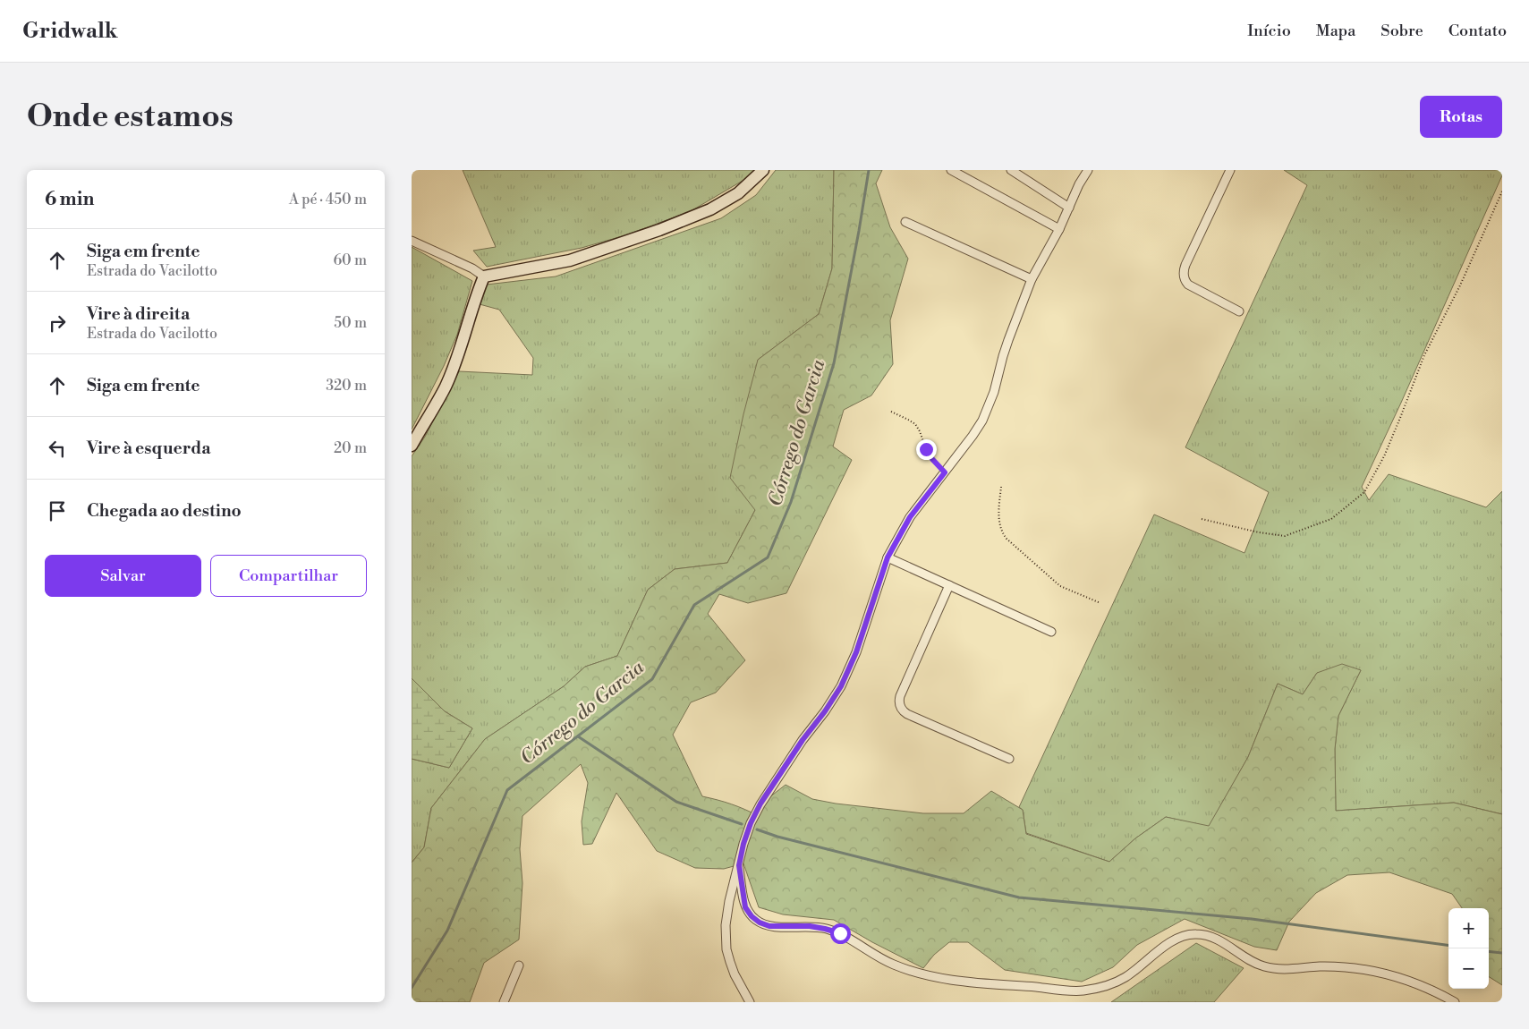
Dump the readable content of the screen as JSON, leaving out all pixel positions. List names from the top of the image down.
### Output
{
  "water": ["Córrego do Garcia"],
  "page": {
    "header": "Gridwalk",
    "nav": [
      "Início",
      "Mapa",
      "Sobre",
      "Contato"
    ],
    "buttons": [
      "Rotas",
      ["Salvar", "Compartilhar"]
    ],
    "title": "Onde estamos",
    "heading": ["6 min", "A pé · 450 m"],
    "list": [
      ["Siga em frente", "Estrada do Vacilotto", "60 m"],
      ["Vire à direita", "Estrada do Vacilotto", "50 m"],
      ["Siga em frente", "320 m"],
      ["Vire à esquerda", "20 m"],
      "Chegada ao destino"
    ],
    "map_buttons": ["+", "−"]
  }
}
